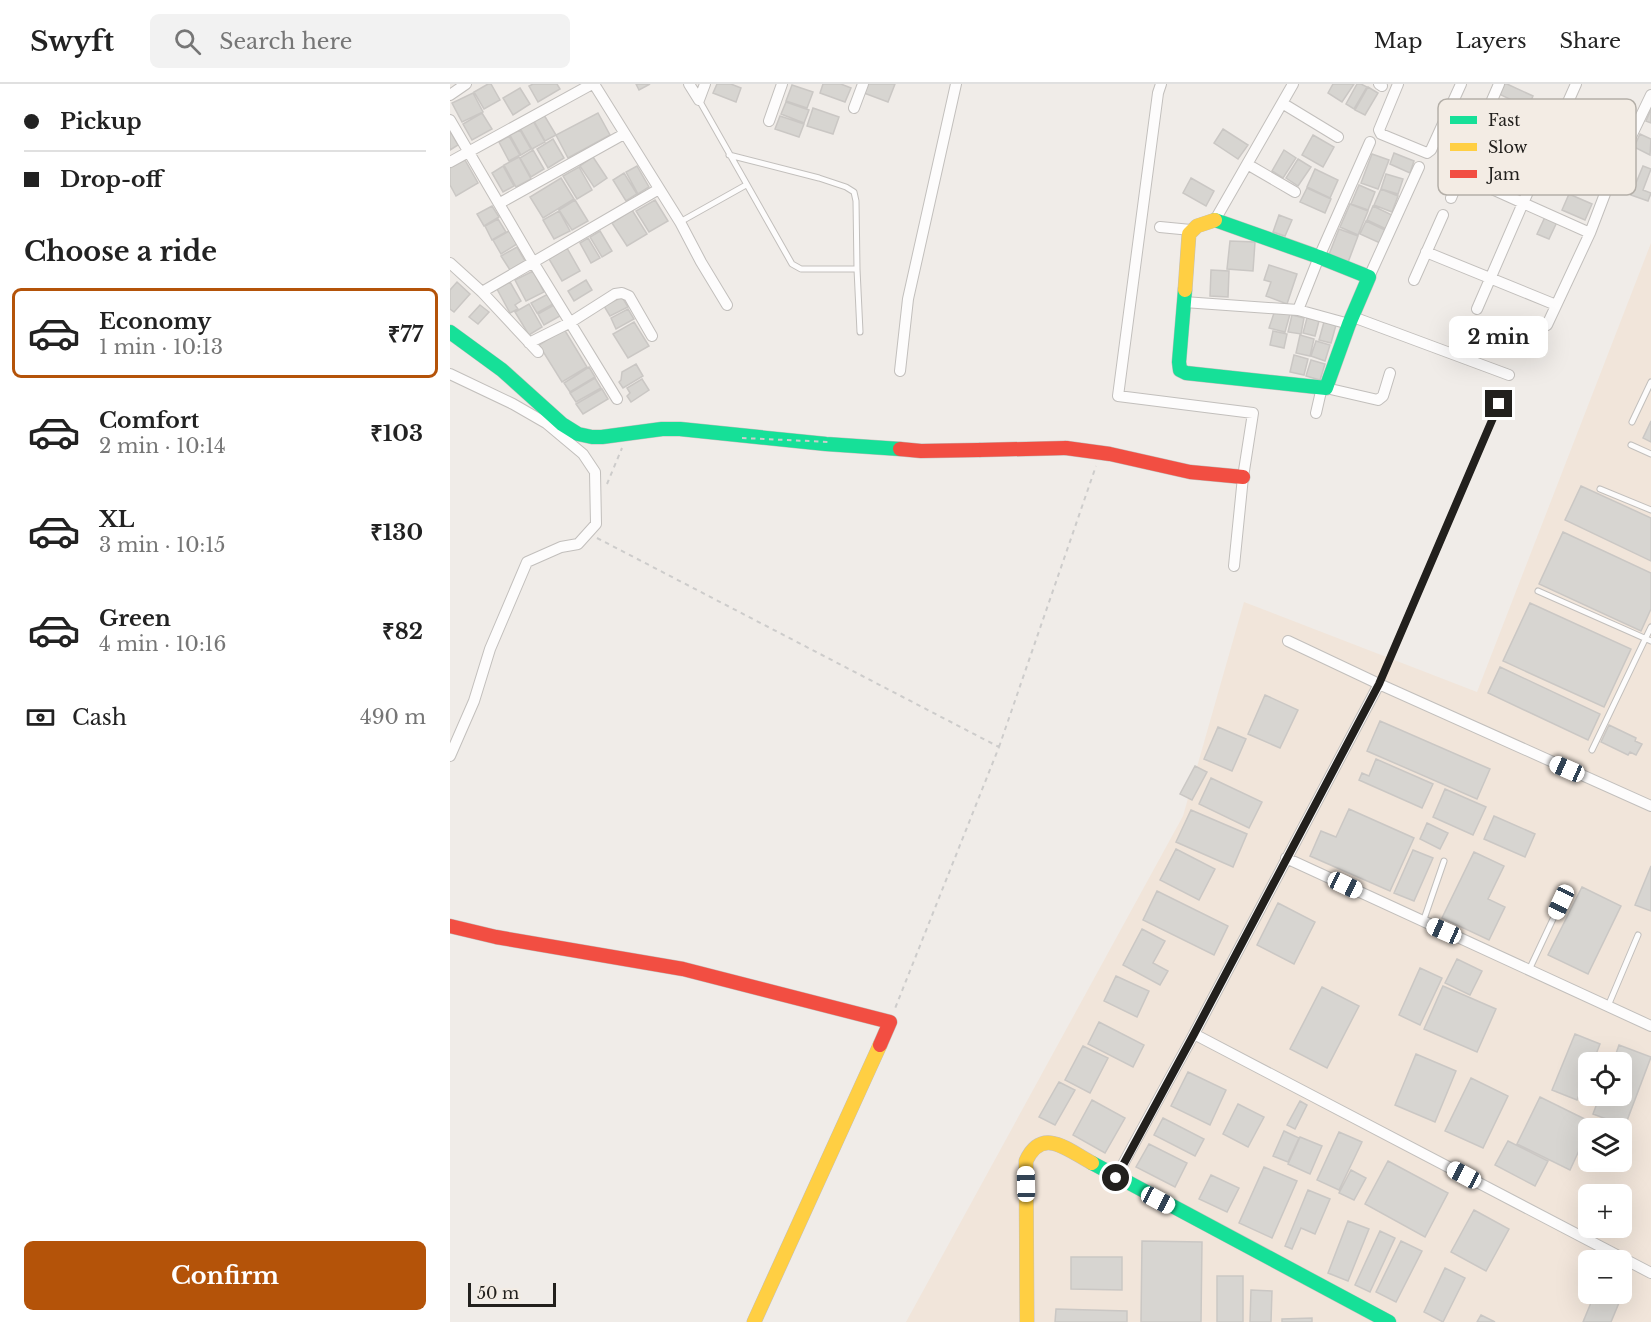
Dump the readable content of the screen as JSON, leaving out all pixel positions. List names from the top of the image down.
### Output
{
  "legend": ["Fast", "Slow", "Jam"],
  "scale_bar": "50 m",
  "page": {
    "header": "Swyft",
    "search": "Search here",
    "nav": ["Map", "Layers", "Share"],
    "banner": ["Pickup", "Drop-off"],
    "heading": "Choose a ride",
    "list": [
      {
        "name": "Economy",
        "note": "1 min · 10:13",
        "value": "₹77"
      },
      {
        "name": "Comfort",
        "note": "2 min · 10:14",
        "value": "₹103"
      },
      {
        "name": "XL",
        "note": "3 min · 10:15",
        "value": "₹130"
      },
      {
        "name": "Green",
        "note": "4 min · 10:16",
        "value": "₹82"
      }
    ],
    "bubble": "2 min",
    "pay": ["Cash", "490 m"],
    "map_buttons": ["+", "−"],
    "buttons": "Confirm",
    "scale": "50 m"
  }
}
